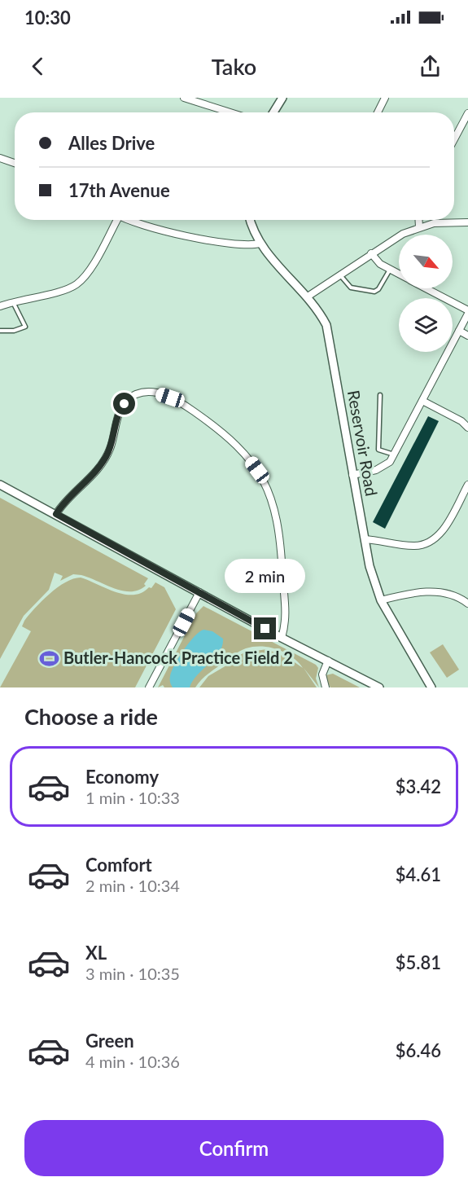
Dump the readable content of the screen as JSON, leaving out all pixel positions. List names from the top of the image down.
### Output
{
  "streets": {
    "street": ["Reservoir Road"]
  },
  "places": {
    "sports": ["Butler-Hancock Practice Field 2"]
  },
  "north": "bottom right",
  "page": {
    "status": "10:30",
    "header": "Tako",
    "banner": ["Alles Drive", "17th Avenue"],
    "bubble": "2 min",
    "heading": "Choose a ride",
    "list": [
      {
        "name": "Economy",
        "note": "1 min · 10:33",
        "value": "$3.42"
      },
      {
        "name": "Comfort",
        "note": "2 min · 10:34",
        "value": "$4.61"
      },
      {
        "name": "XL",
        "note": "3 min · 10:35",
        "value": "$5.81"
      },
      {
        "name": "Green",
        "note": "4 min · 10:36",
        "value": "$6.46"
      }
    ],
    "buttons": "Confirm"
  }
}
